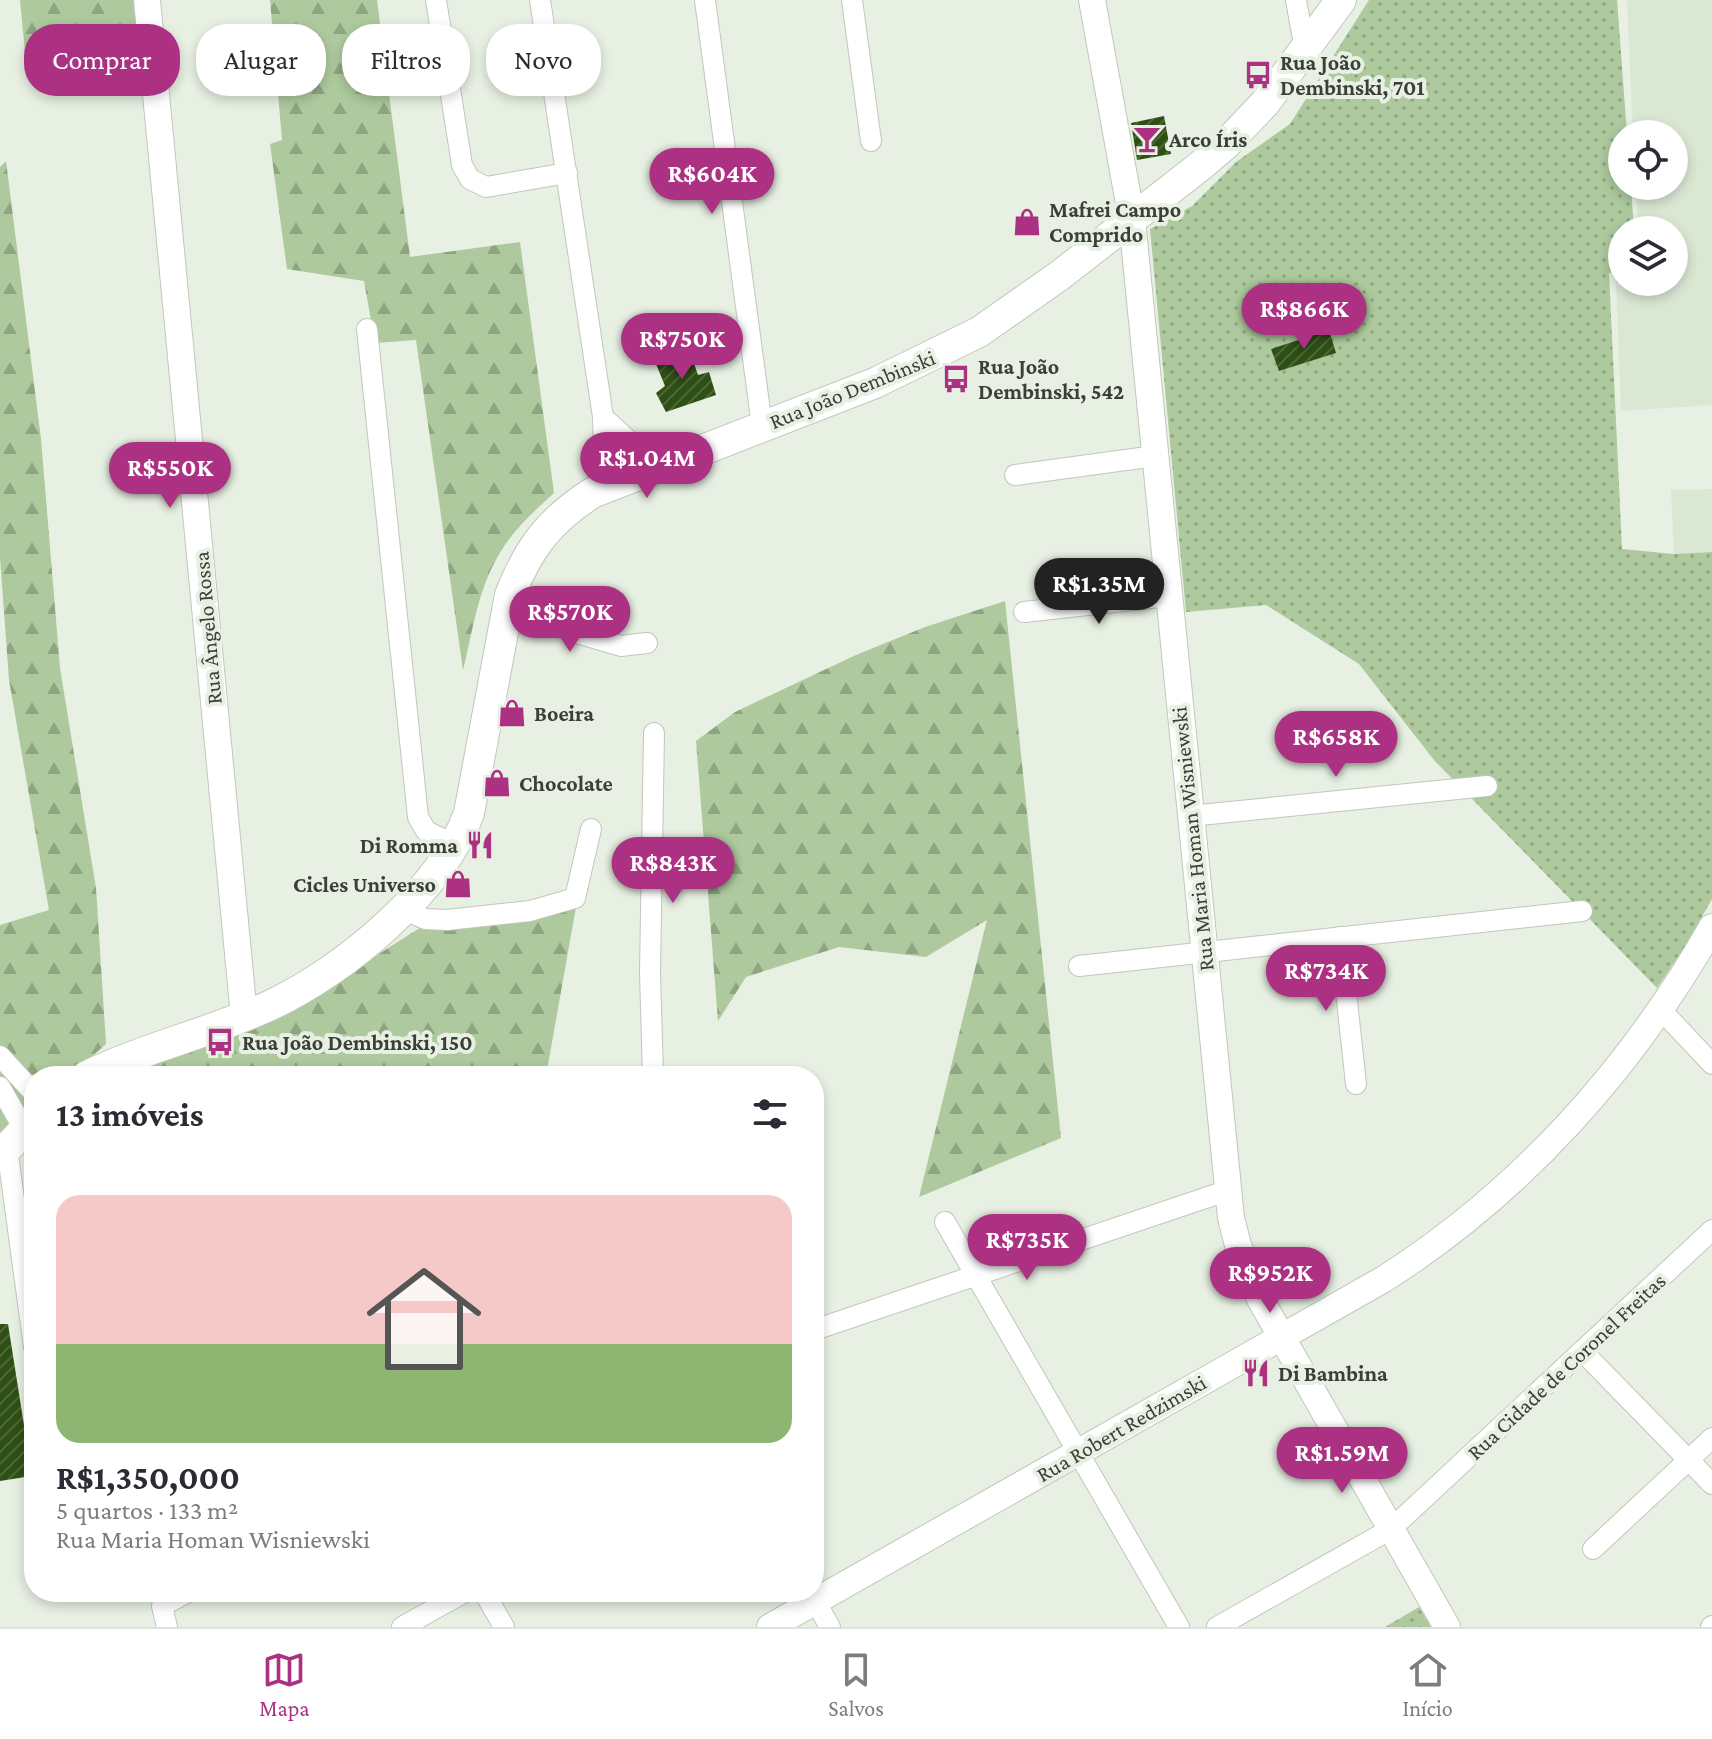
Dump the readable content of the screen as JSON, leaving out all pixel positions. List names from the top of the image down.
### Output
{
  "streets": {
    "main road": ["Rua João Dembinski"],
    "street": [
      "Rua Ângelo Rossa",
      "Rua Maria Homan Wisniewski",
      "Rua Cidade de Coronel Freitas",
      "Rua Robert Redzimski"
    ]
  },
  "crossings": [
    ["Rua João Dembinski", "Rua Ângelo Rossa"],
    ["Rua João Dembinski", "Rua Maria Homan Wisniewski"],
    ["Rua Maria Homan Wisniewski", "Rua Cidade de Coronel Freitas"],
    ["Rua Maria Homan Wisniewski", "Rua Robert Redzimski"]
  ],
  "places": {
    "bus stop": ["Rua João Dembinski, 701", "Rua João Dembinski, 542", "Rua João Dembinski, 150"],
    "bar": ["Arco Íris"],
    "shop": [
      "Mafrei Campo Comprido",
      "Boeira",
      "Chocolate",
      "Cicles Universo"
    ],
    "restaurant": ["Di Romma", "Di Bambina"]
  },
  "page": {
    "chip": [
      "Comprar",
      "Alugar",
      "Filtros",
      "Novo"
    ],
    "price": [
      "R$604K",
      "R$866K",
      "R$750K",
      "R$1.04M",
      "R$550K",
      "R$1.35M",
      "R$570K",
      "R$658K",
      "R$843K",
      "R$734K",
      "R$735K",
      "R$952K",
      "R$1.59M"
    ],
    "heading": "13 imóveis",
    "list": [
      {
        "name": "R$1,350,000",
        "note": "5 quartos · 133 m² · Rua Maria Homan Wisniewski"
      }
    ],
    "tabs": ["Mapa", "Salvos", "Início"]
  }
}
